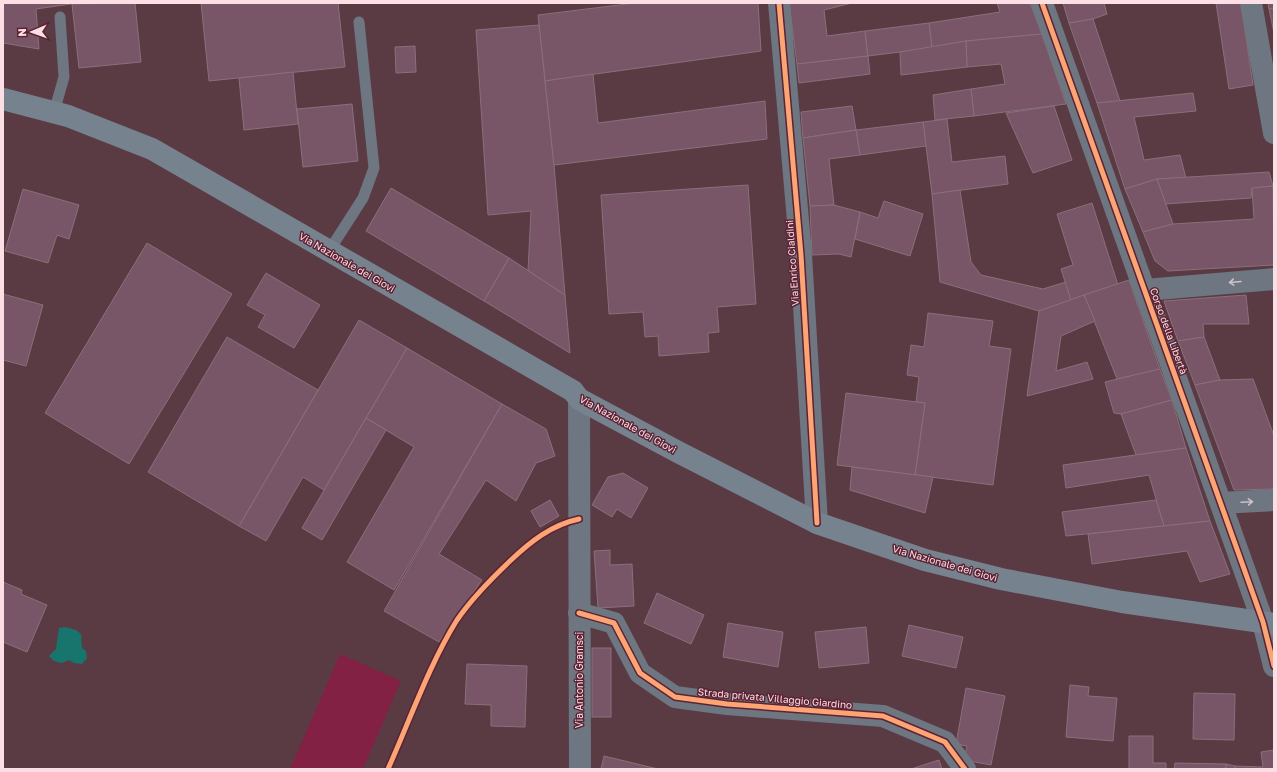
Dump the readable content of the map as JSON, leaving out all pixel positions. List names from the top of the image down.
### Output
{
  "streets": {
    "main road": ["Via Nazionale dei Giovi"],
    "street": [
      "Via Enrico Cialdini",
      "Corso della Libertà",
      "Via Antonio Gramsci",
      "Strada privata Villaggio Giardino"
    ]
  },
  "crossings": [
    ["Via Nazionale dei Giovi", "Via Enrico Cialdini"],
    ["Via Nazionale dei Giovi", "Corso della Libertà"],
    ["Via Nazionale dei Giovi", "Via Antonio Gramsci"],
    ["Via Antonio Gramsci", "Strada privata Villaggio Giardino"]
  ],
  "north": "left"
}
